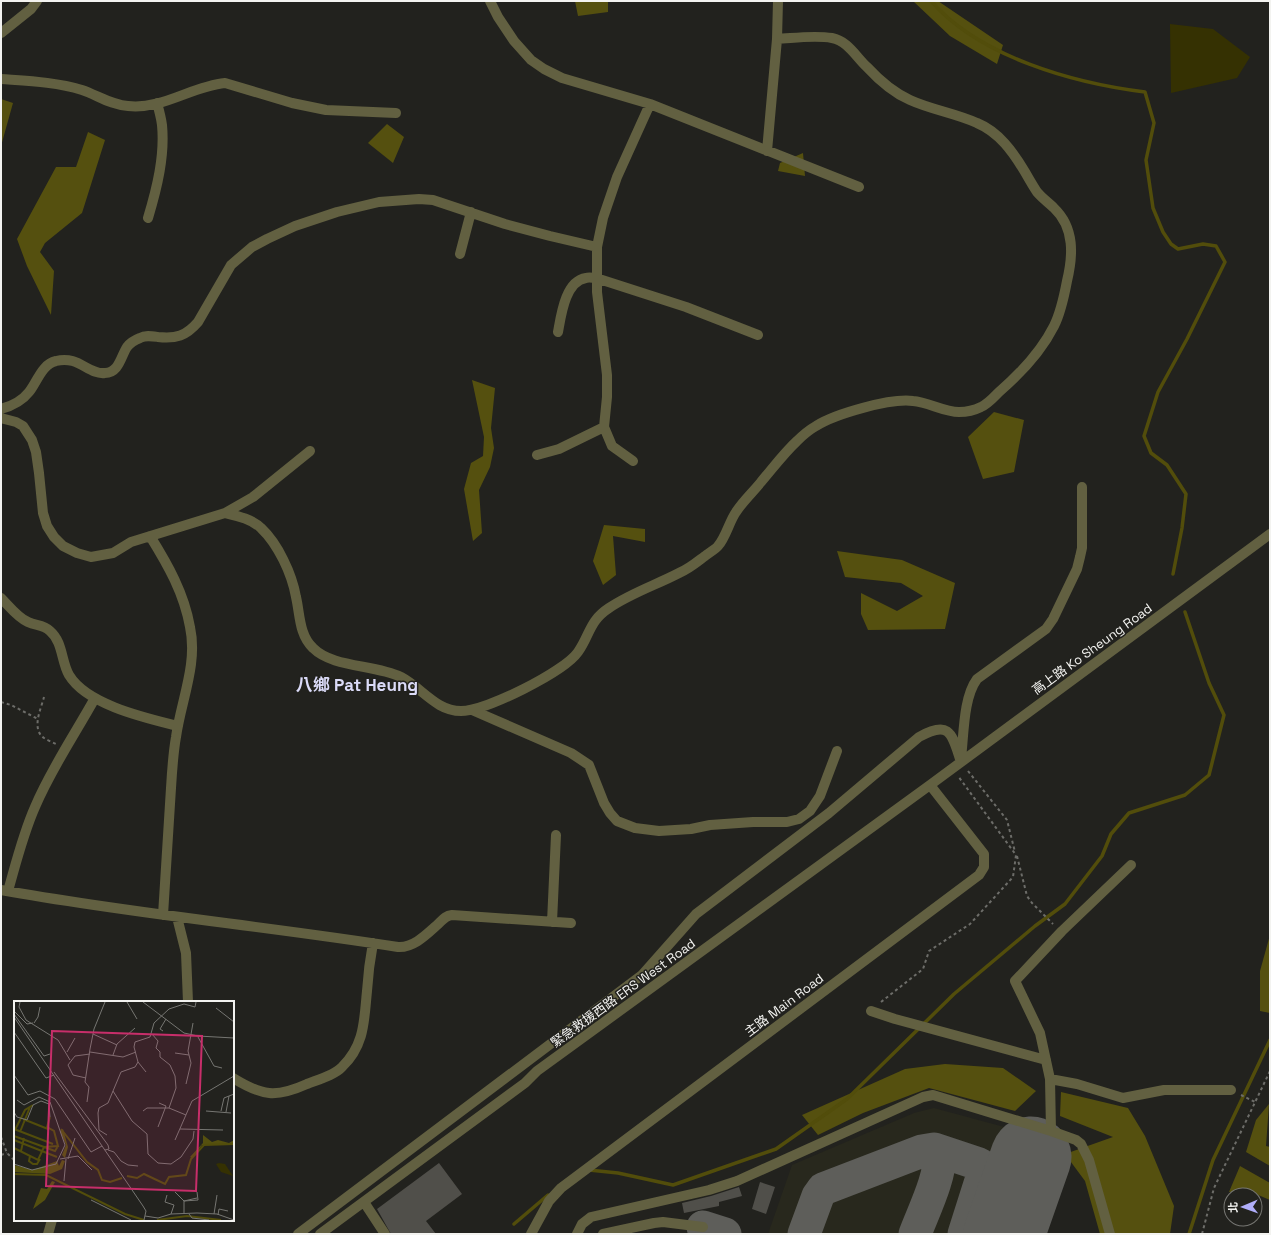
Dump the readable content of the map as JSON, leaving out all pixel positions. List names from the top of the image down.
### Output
{
  "streets": {
    "street": ["高上路 Ko Sheung Road", "緊急救援西路 ERS West Road", "主路 Main Road"]
  },
  "crossings": [
    ["高上路 Ko Sheung Road", "緊急救援西路 ERS West Road"],
    ["高上路 Ko Sheung Road", "主路 Main Road"],
    ["緊急救援西路 ERS West Road", "主路 Main Road"]
  ],
  "districts": ["八鄉 Pat Heung"],
  "north": "left"
}
